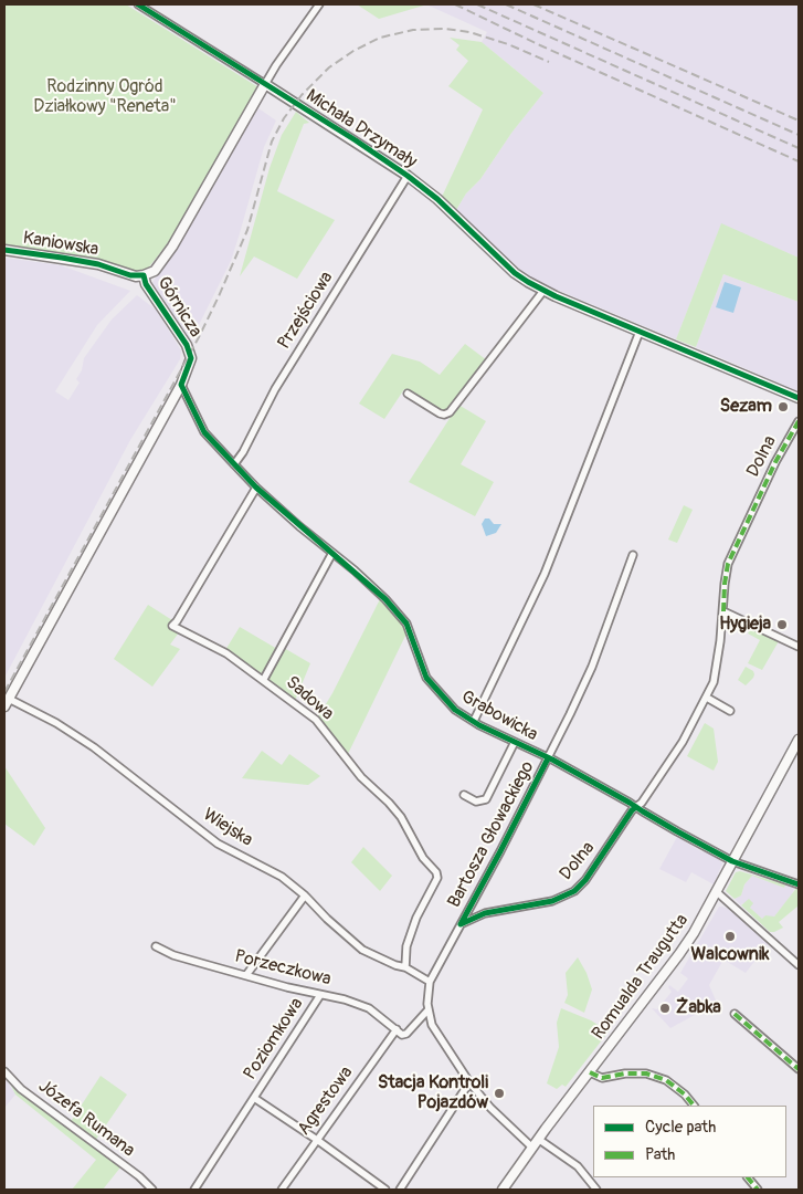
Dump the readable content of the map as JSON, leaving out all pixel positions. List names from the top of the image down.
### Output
{
  "streets": {
    "street": [
      "Michała Drzymały",
      "Kaniowska",
      "Górnicza",
      "Przejściowa",
      "Dolna",
      "Sadowa",
      "Grabowicka",
      "Wiejska",
      "Bartosza Głowackiego",
      "Porzeczkowa",
      "Romualda Traugutta",
      "Poziomkowa",
      "Agrestowa",
      "Józefa Rumana"
    ]
  },
  "crossings": [
    ["Michała Drzymały", "Górnicza"],
    ["Michała Drzymały", "Przejściowa"],
    ["Kaniowska", "Górnicza"],
    ["Górnicza", "Grabowicka"],
    ["Górnicza", "Wiejska"],
    ["Przejściowa", "Grabowicka"],
    ["Dolna", "Grabowicka"],
    ["Dolna", "Bartosza Głowackiego"],
    ["Sadowa", "Grabowicka"],
    ["Sadowa", "Wiejska"],
    ["Grabowicka", "Bartosza Głowackiego"],
    ["Grabowicka", "Romualda Traugutta"],
    ["Wiejska", "Bartosza Głowackiego"],
    ["Bartosza Głowackiego", "Romualda Traugutta"],
    ["Porzeczkowa", "Poziomkowa"],
    ["Porzeczkowa", "Agrestowa"]
  ],
  "parks": ["Rodzinny Ogród Działkowy \"Reneta\""],
  "places": [
    "Sezam",
    "Hygieja",
    "Walcownik",
    "Żabka",
    "Stacja Kontroli Pojazdów"
  ],
  "legend": ["Cycle path", "Path"]
}
